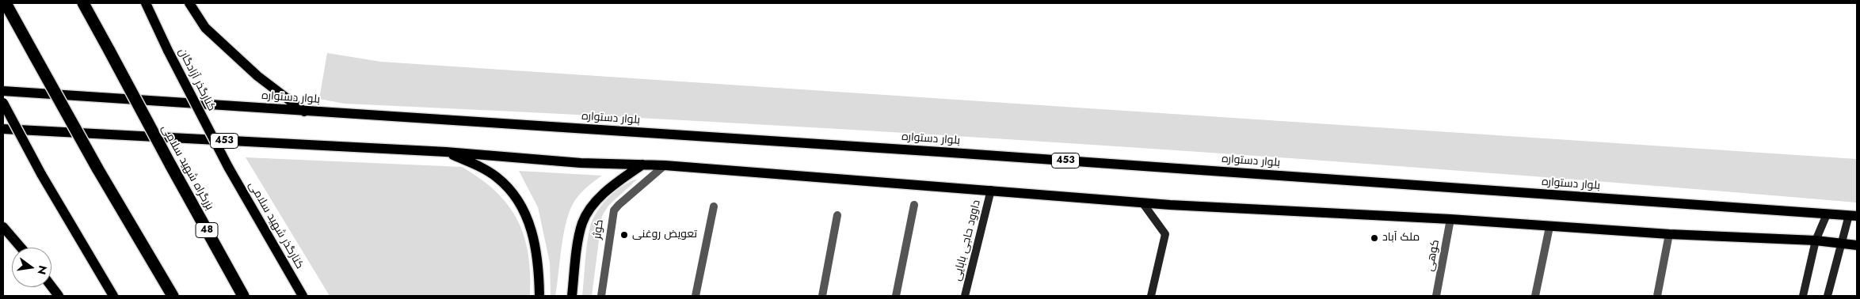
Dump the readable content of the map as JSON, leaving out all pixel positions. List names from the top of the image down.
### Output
{
  "streets": {
    "highway": ["بزرگراه شهید سلامی", "48"],
    "main road": [
      "کنارگذر آزادگان",
      "بلوار دستواره",
      "453",
      "کنارگذر شهید سلامی"
    ],
    "street": ["کوثر", "داوود حاجی بابایی", "کوهی"]
  },
  "crossings": [
    ["کنارگذر آزادگان", "کنارگذر شهید سلامی"],
    ["453", "کوثر"],
    ["453", "داوود حاجی بابایی"],
    ["453", "کوهی"]
  ],
  "places": ["تعویض روغنی", "ملک آباد"],
  "north": "right"
}
